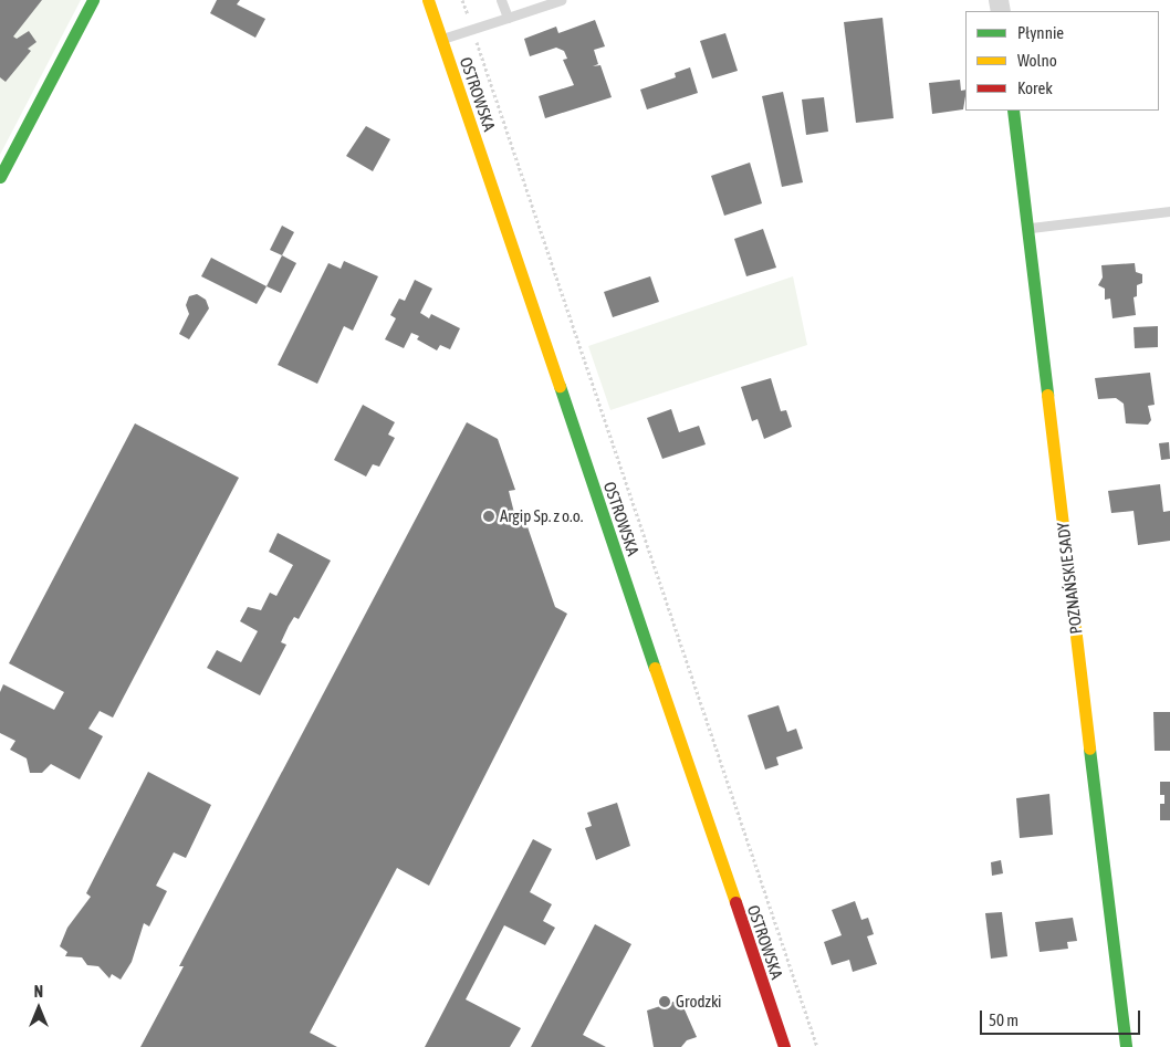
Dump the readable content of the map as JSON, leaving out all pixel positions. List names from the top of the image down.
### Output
{
  "streets": {
    "street": ["OSTROWSKA", "POZNAŃSKIE SADY"]
  },
  "places": ["Argip Sp. z o.o.", "Grodzki"],
  "legend": ["Płynnie", "Wolno", "Korek"],
  "scale_bar": "50 m",
  "north": "top"
}
